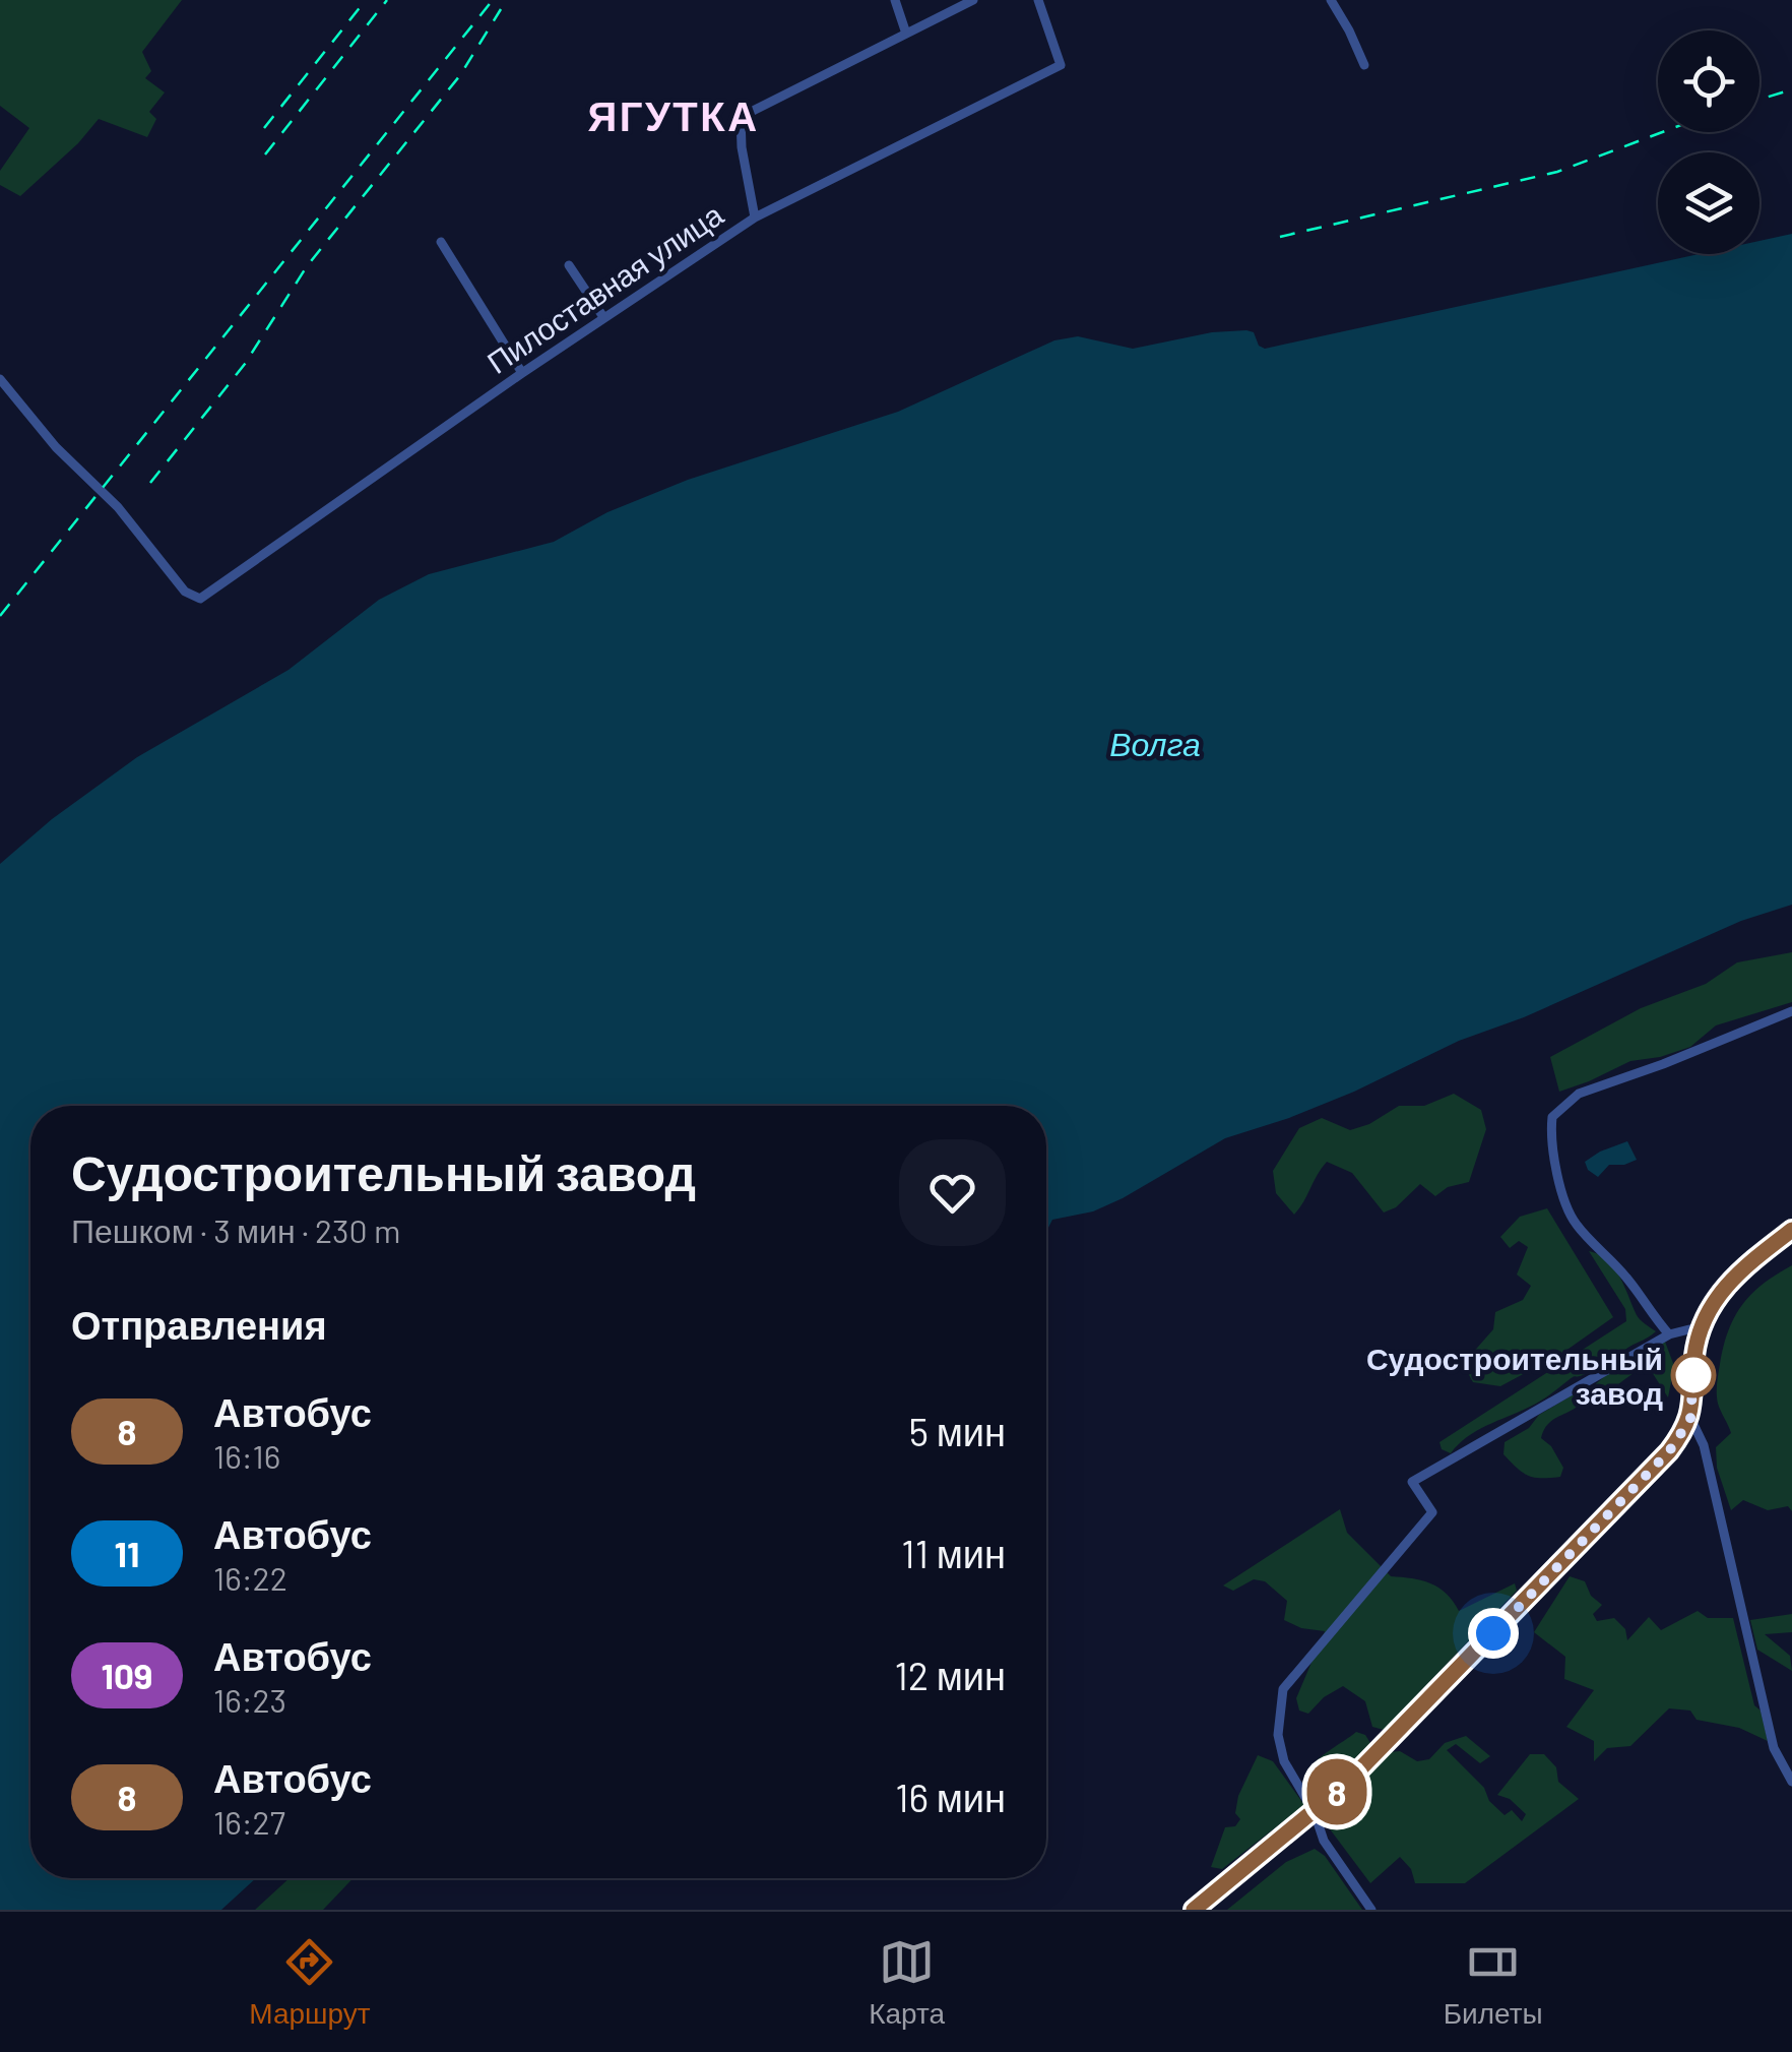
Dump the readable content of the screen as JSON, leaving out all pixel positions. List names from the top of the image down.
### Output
{
  "streets": {
    "street": ["Пилоставная улица"]
  },
  "districts": ["ЯГУТКА"],
  "water": ["Волга"],
  "places": ["Судостроительный завод"],
  "lines": ["bus line 8"],
  "page": {
    "on_map": "8",
    "heading": [
      ["Судостроительный завод", "Пешком · 3 мин · 230 m"],
      "Отправления"
    ],
    "list": [
      {
        "mark": "8",
        "name": "Автобус",
        "note": "16:16",
        "value": "5 мин"
      },
      {
        "mark": "11",
        "name": "Автобус",
        "note": "16:22",
        "value": "11 мин"
      },
      {
        "mark": "109",
        "name": "Автобус",
        "note": "16:23",
        "value": "12 мин"
      },
      {
        "mark": "8",
        "name": "Автобус",
        "note": "16:27",
        "value": "16 мин"
      }
    ],
    "tabs": ["Маршрут", "Карта", "Билеты"]
  }
}
